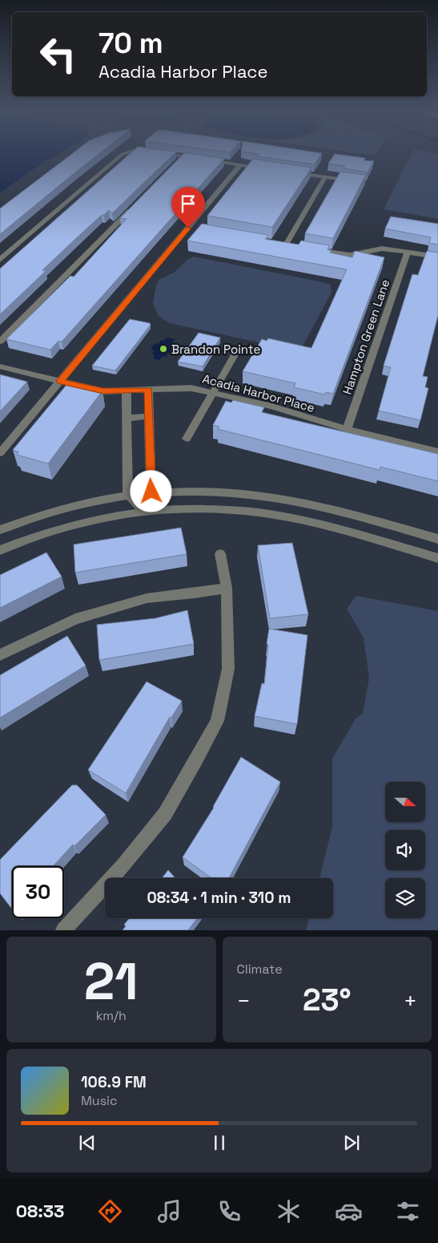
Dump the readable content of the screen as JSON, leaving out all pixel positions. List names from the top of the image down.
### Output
{
  "streets": {
    "street": ["Hampton Green Lane", "Acadia Harbor Place"]
  },
  "crossings": [
    ["Hampton Green Lane", "Acadia Harbor Place"]
  ],
  "places": ["Brandon Pointe"],
  "north": "right",
  "page": {
    "turn": ["70 m", "Acadia Harbor Place"],
    "limit": "30",
    "trip": "08:34 · 1 min · 310 m",
    "tile": [
      ["21", "km/h"],
      "Climate"
    ],
    "heat": ["−", "23°", "+"],
    "song": ["106.9 FM", "Music"],
    "tabs": "08:33"
  }
}
